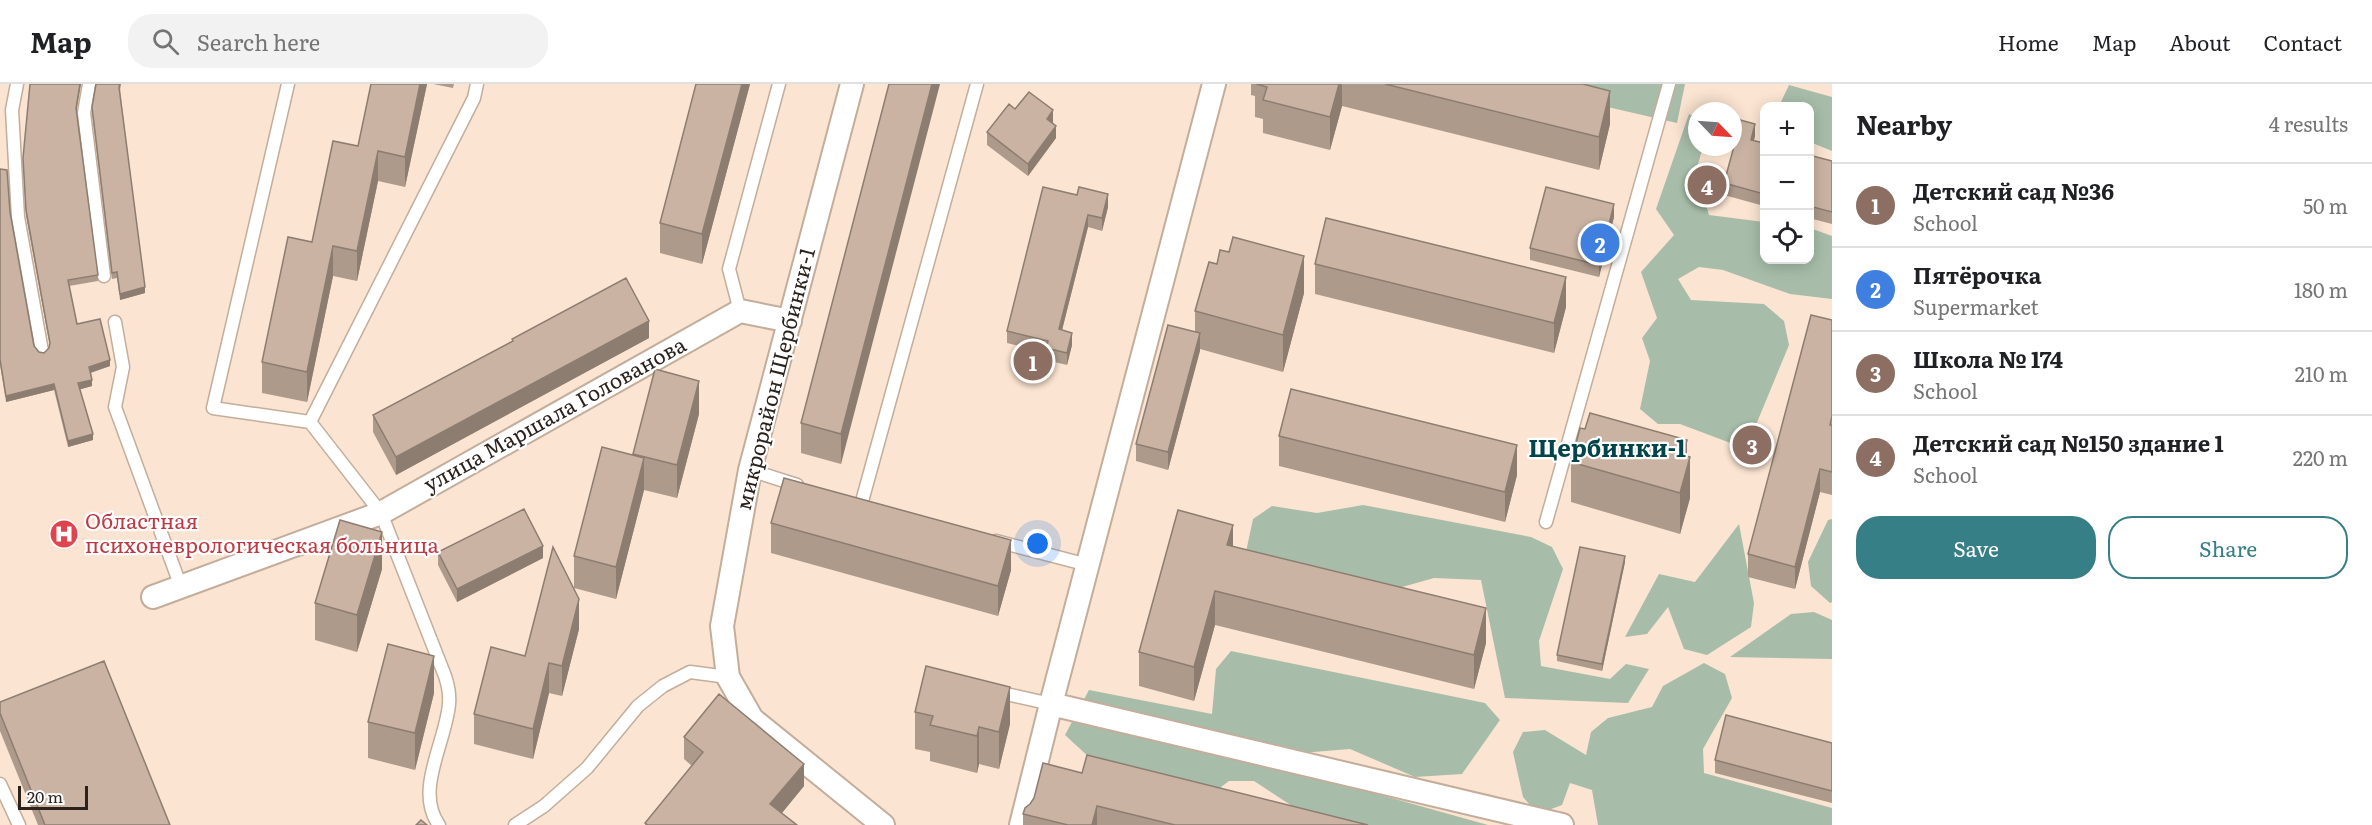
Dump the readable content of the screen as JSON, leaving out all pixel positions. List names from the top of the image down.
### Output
{
  "streets": {
    "street": ["микрорайон Щербинки-1", "улица Маршала Голованова"]
  },
  "districts": ["Щербинки-1"],
  "places": {
    "hospital": ["Областная психоневрологическая больница"]
  },
  "scale_bar": "20 m",
  "north": "bottom right",
  "page": {
    "header": "Map",
    "search": "Search here",
    "nav": [
      "Home",
      "Map",
      "About",
      "Contact"
    ],
    "heading": ["Nearby", "4 results"],
    "map_buttons": ["+", "−"],
    "list": [
      {
        "mark": "1",
        "name": "Детский сад №36",
        "note": "School",
        "value": "50 m"
      },
      {
        "mark": "2",
        "name": "Пятёрочка",
        "note": "Supermarket",
        "value": "180 m"
      },
      {
        "mark": "3",
        "name": "Школа № 174",
        "note": "School",
        "value": "210 m"
      },
      {
        "mark": "4",
        "name": "Детский сад №150 здание 1",
        "note": "School",
        "value": "220 m"
      }
    ],
    "pins": [
      "4",
      "2",
      "1",
      "3"
    ],
    "buttons": ["Save", "Share"],
    "scale": "20 m"
  }
}
